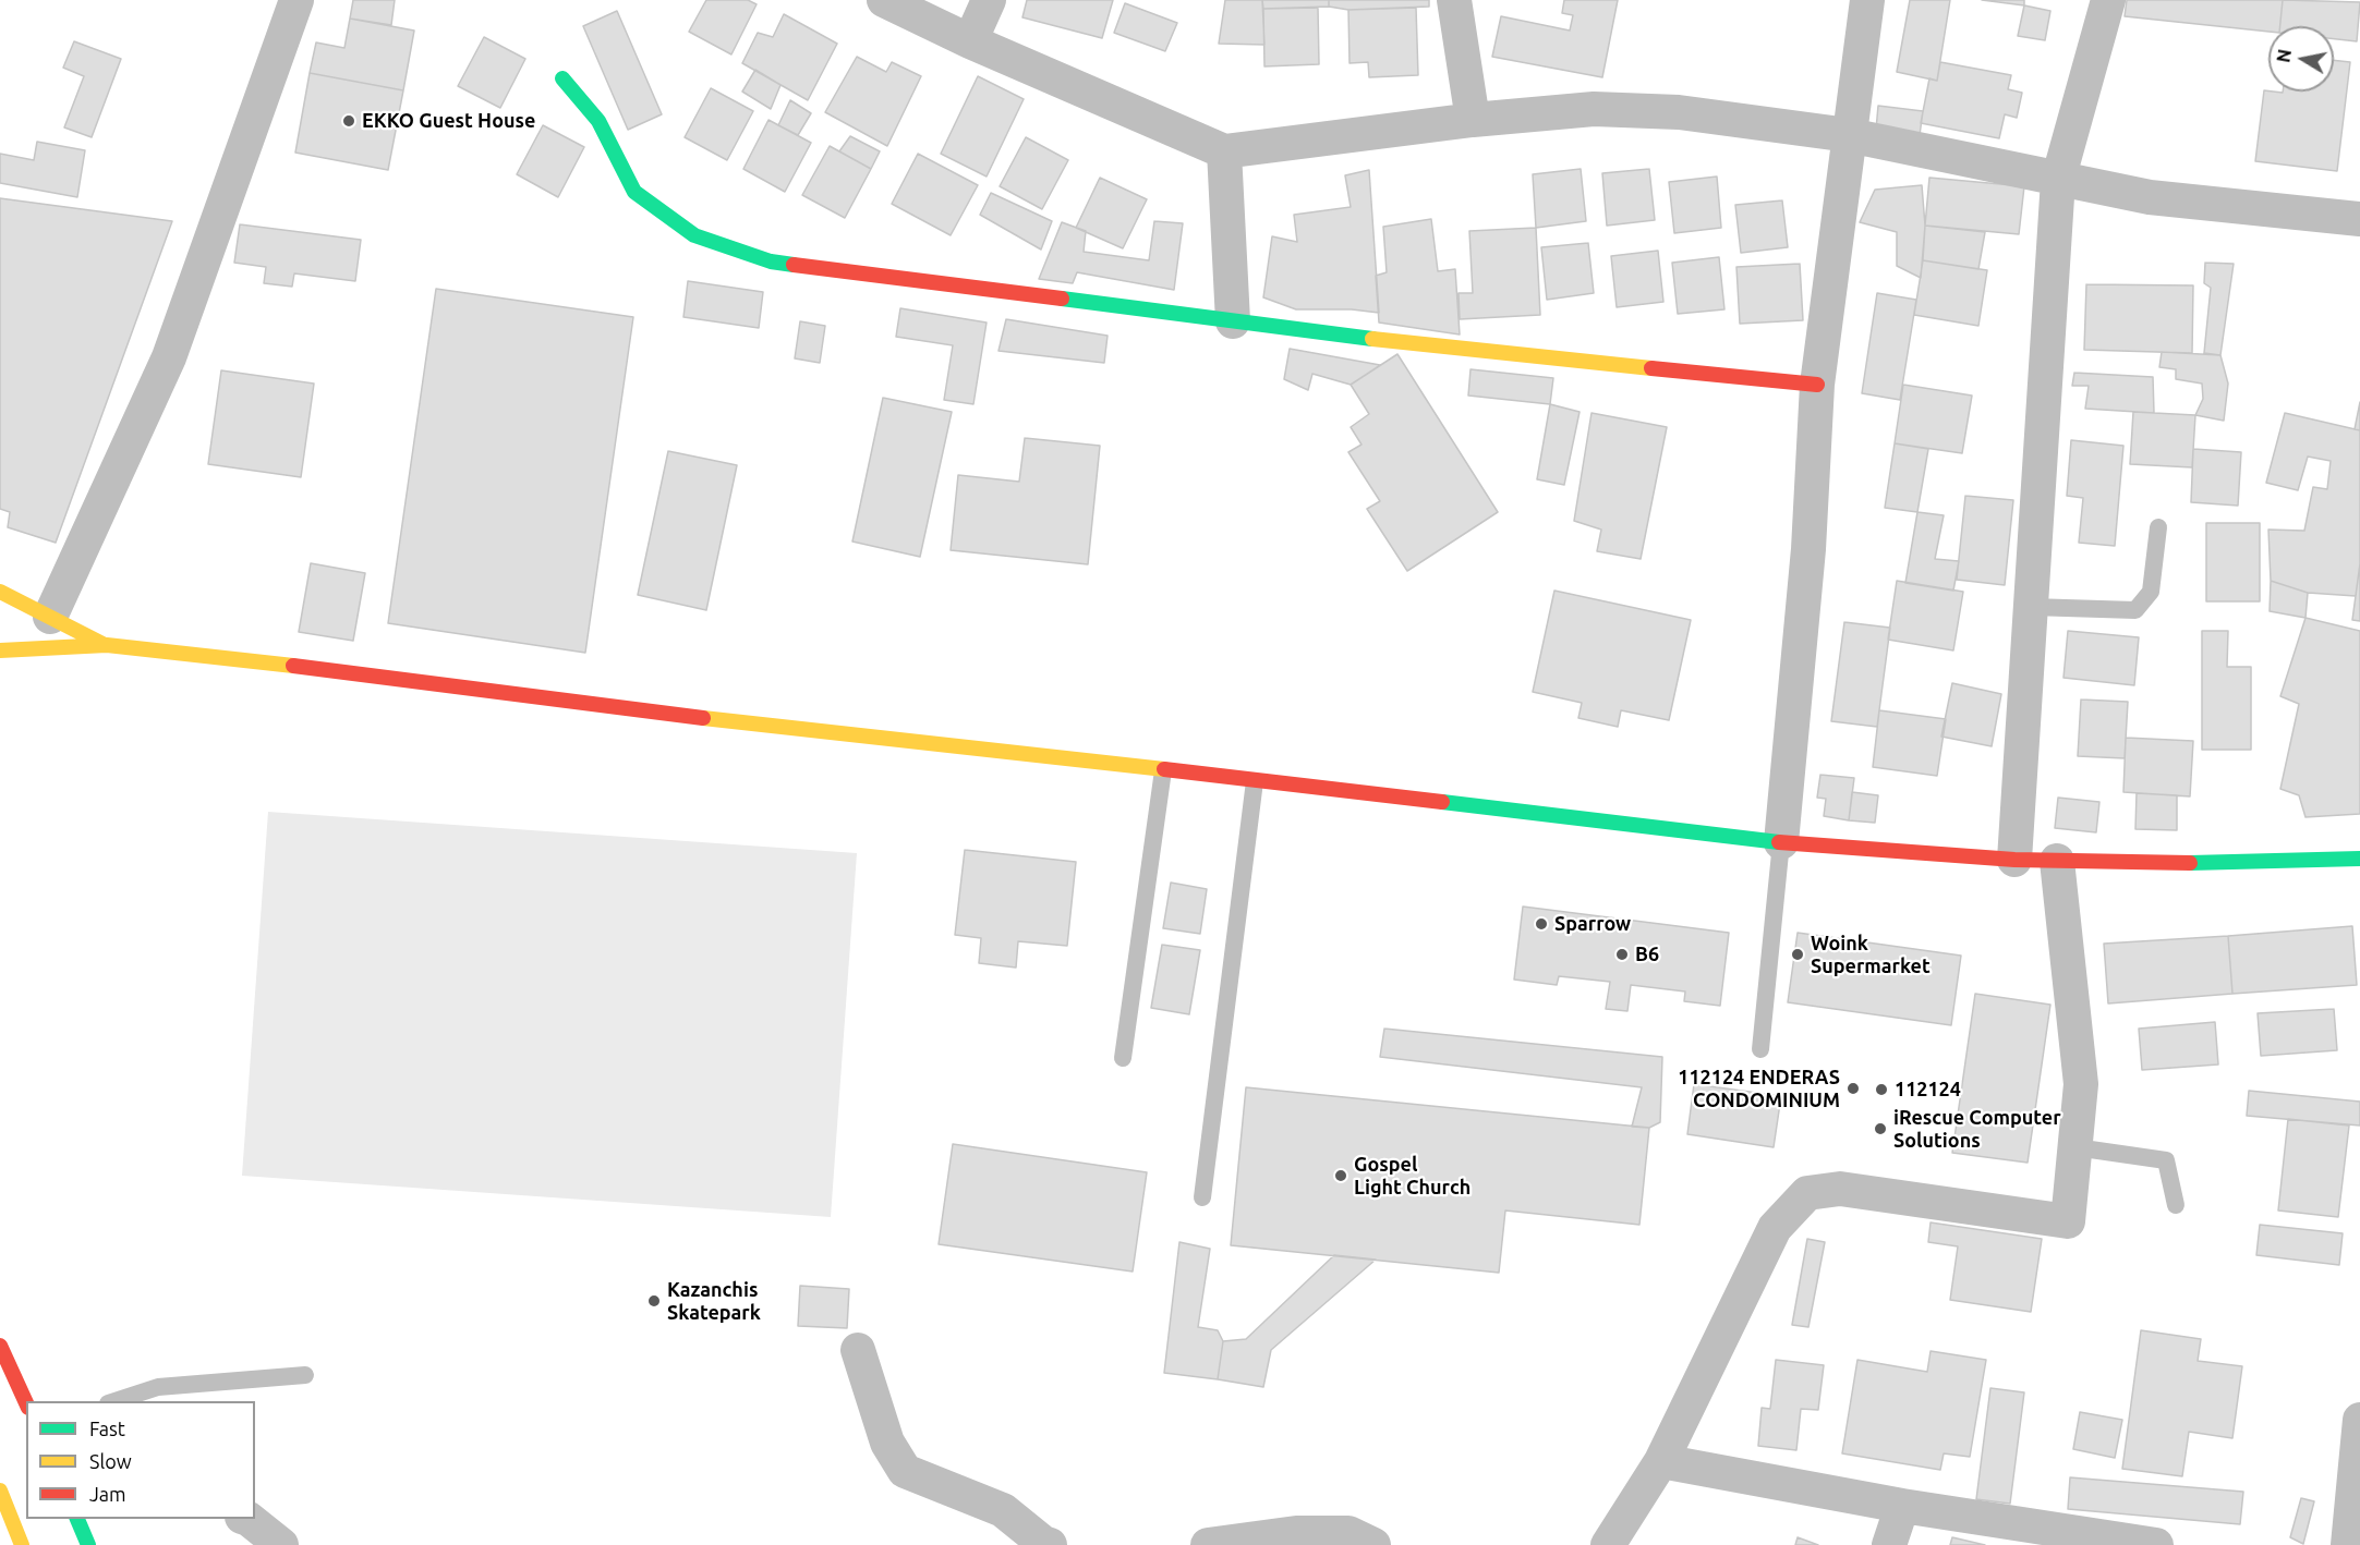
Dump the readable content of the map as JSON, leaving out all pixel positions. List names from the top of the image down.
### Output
{
  "places": [
    "EKKO Guest House",
    "Sparrow",
    "B6",
    "Woink Supermarket",
    "112124 ENDERAS CONDOMINIUM",
    "112124",
    "iRescue Computer Solutions",
    "Gospel Light Church",
    "Kazanchis Skatepark"
  ],
  "legend": ["Fast", "Slow", "Jam"],
  "north": "left"
}
